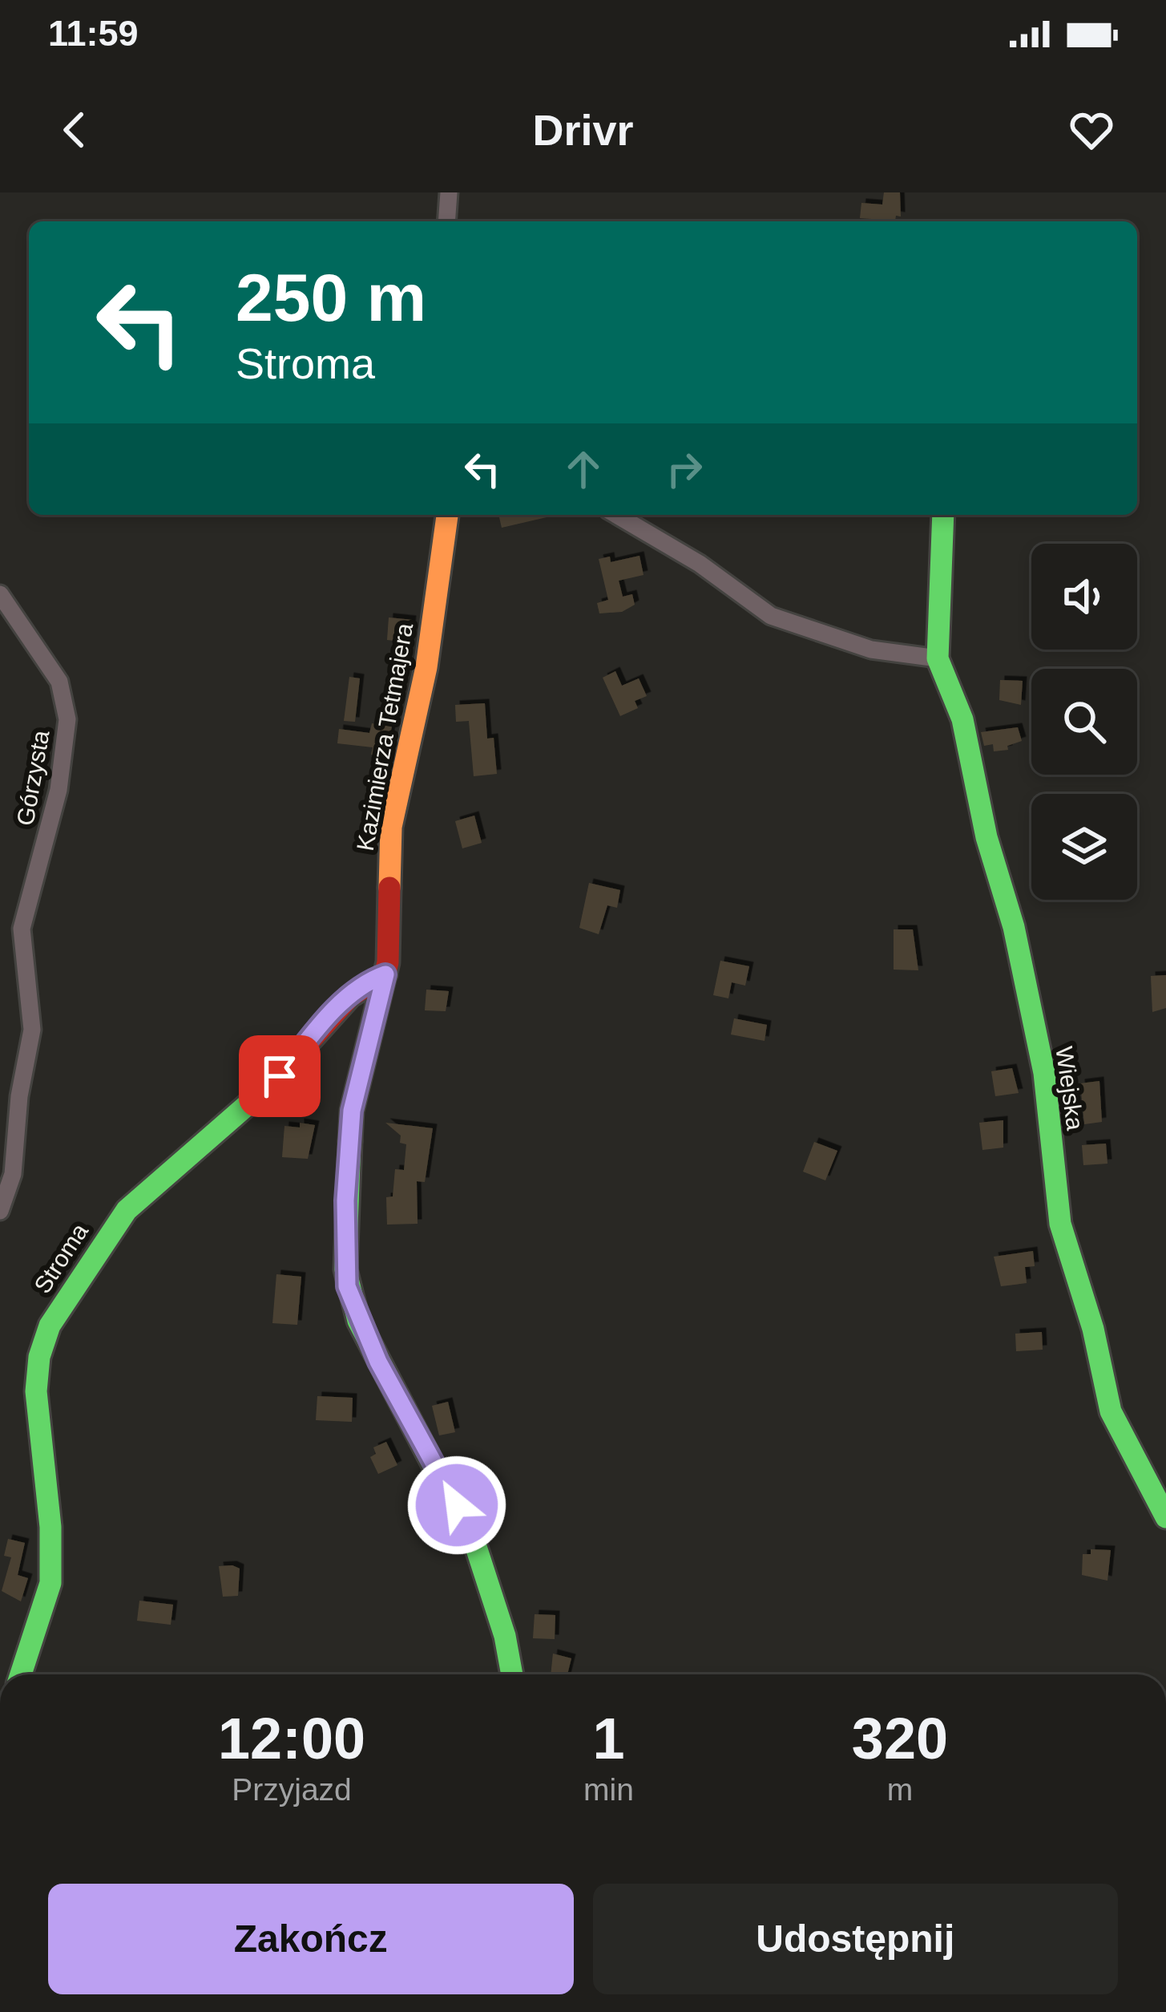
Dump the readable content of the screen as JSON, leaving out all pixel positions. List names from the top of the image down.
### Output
{
  "streets": {
    "street": [
      "Kazimierza Tetmajera",
      "Górzysta",
      "Wiejska",
      "Stroma"
    ]
  },
  "crossings": [
    ["Kazimierza Tetmajera", "Stroma"]
  ],
  "page": {
    "status": "11:59",
    "header": "Drivr",
    "turn": ["250 m", "Stroma"],
    "eta": [
      "12:00",
      "Przyjazd",
      "1",
      "min",
      "320",
      "m"
    ],
    "buttons": ["Zakończ", "Udostępnij"]
  }
}
